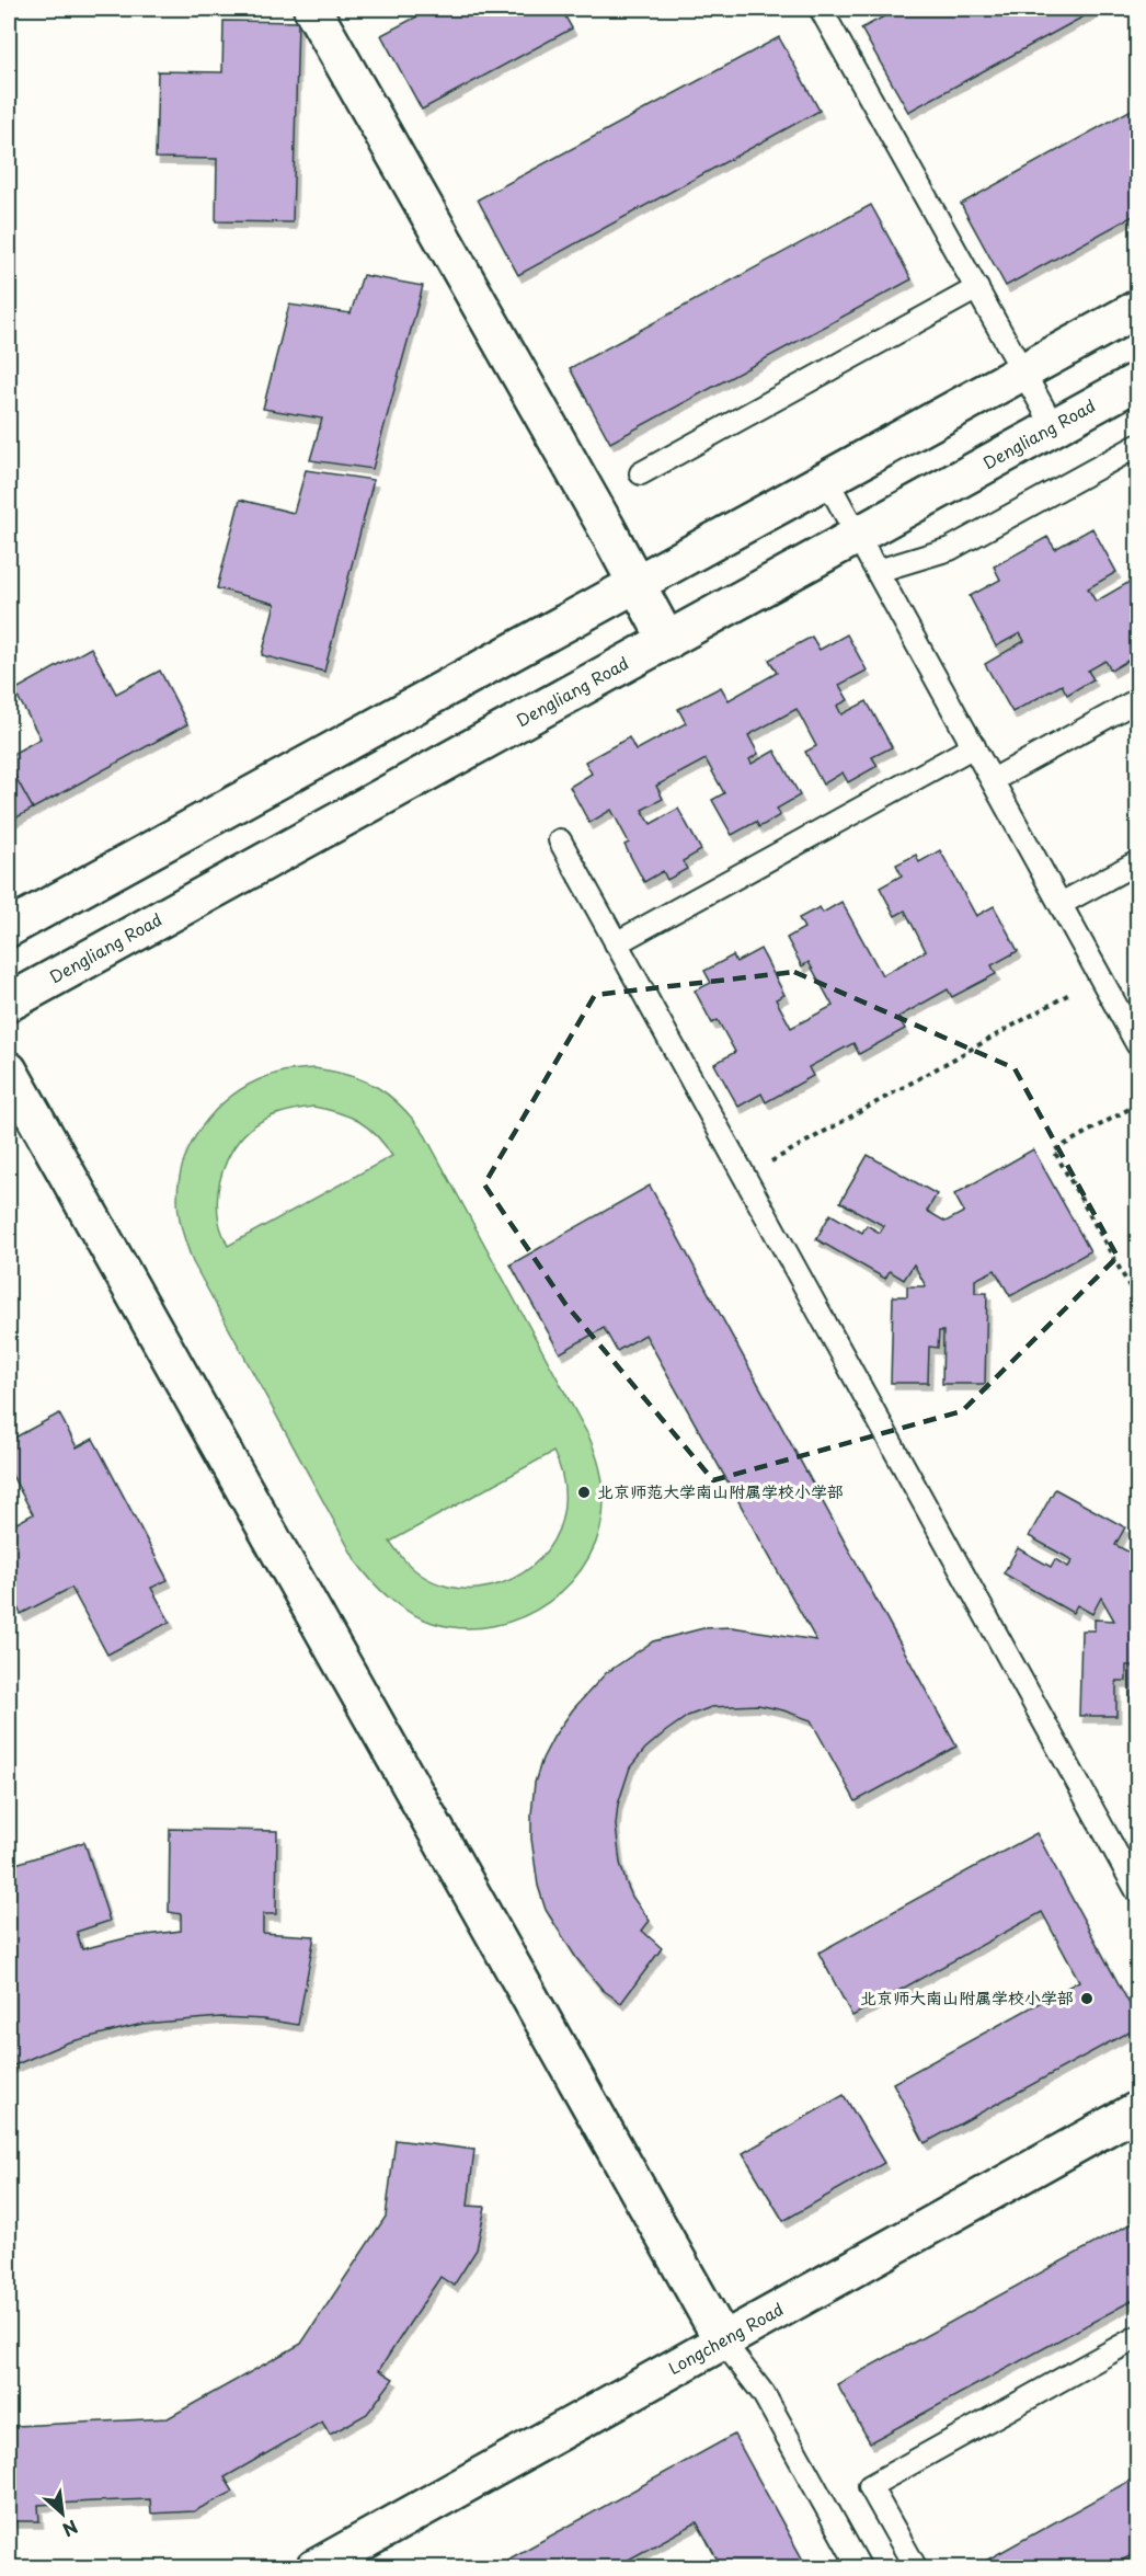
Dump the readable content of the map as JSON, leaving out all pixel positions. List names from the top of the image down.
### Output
{
  "streets": {
    "street": ["Dengliang Road", "Longcheng Road"]
  },
  "places": ["北京师范大学南山附属学校小学部", "北京师大南山附属学校小学部"],
  "north": "bottom right"
}
